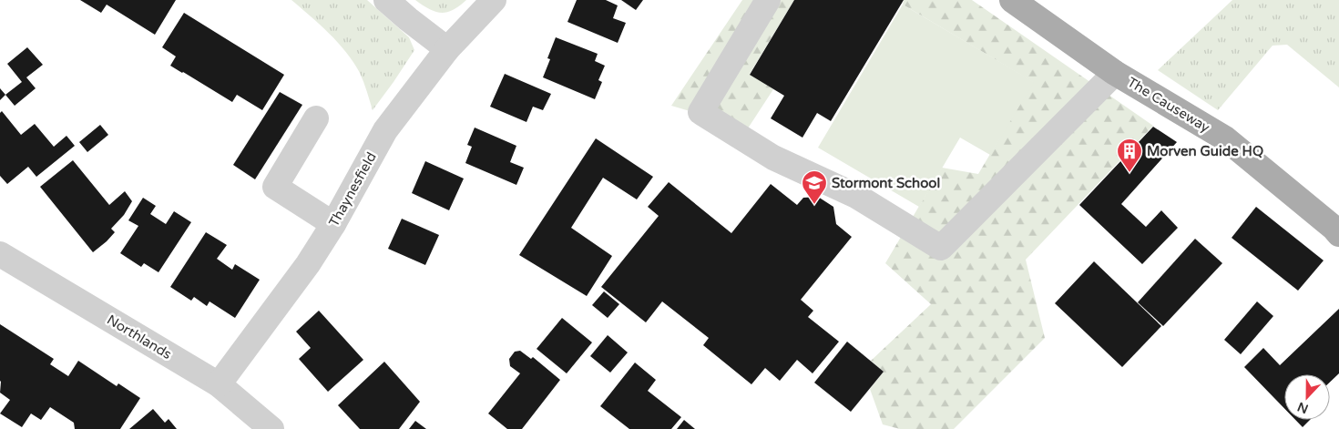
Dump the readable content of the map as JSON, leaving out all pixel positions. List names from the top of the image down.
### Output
{
  "streets": {
    "main road": ["The Causeway"],
    "street": ["Thaynesfield", "Northlands"]
  },
  "crossings": [
    ["Thaynesfield", "Northlands"]
  ],
  "places": {
    "building": ["Morven Guide HQ"],
    "school or university": ["Stormont School"]
  },
  "north": "bottom"
}
